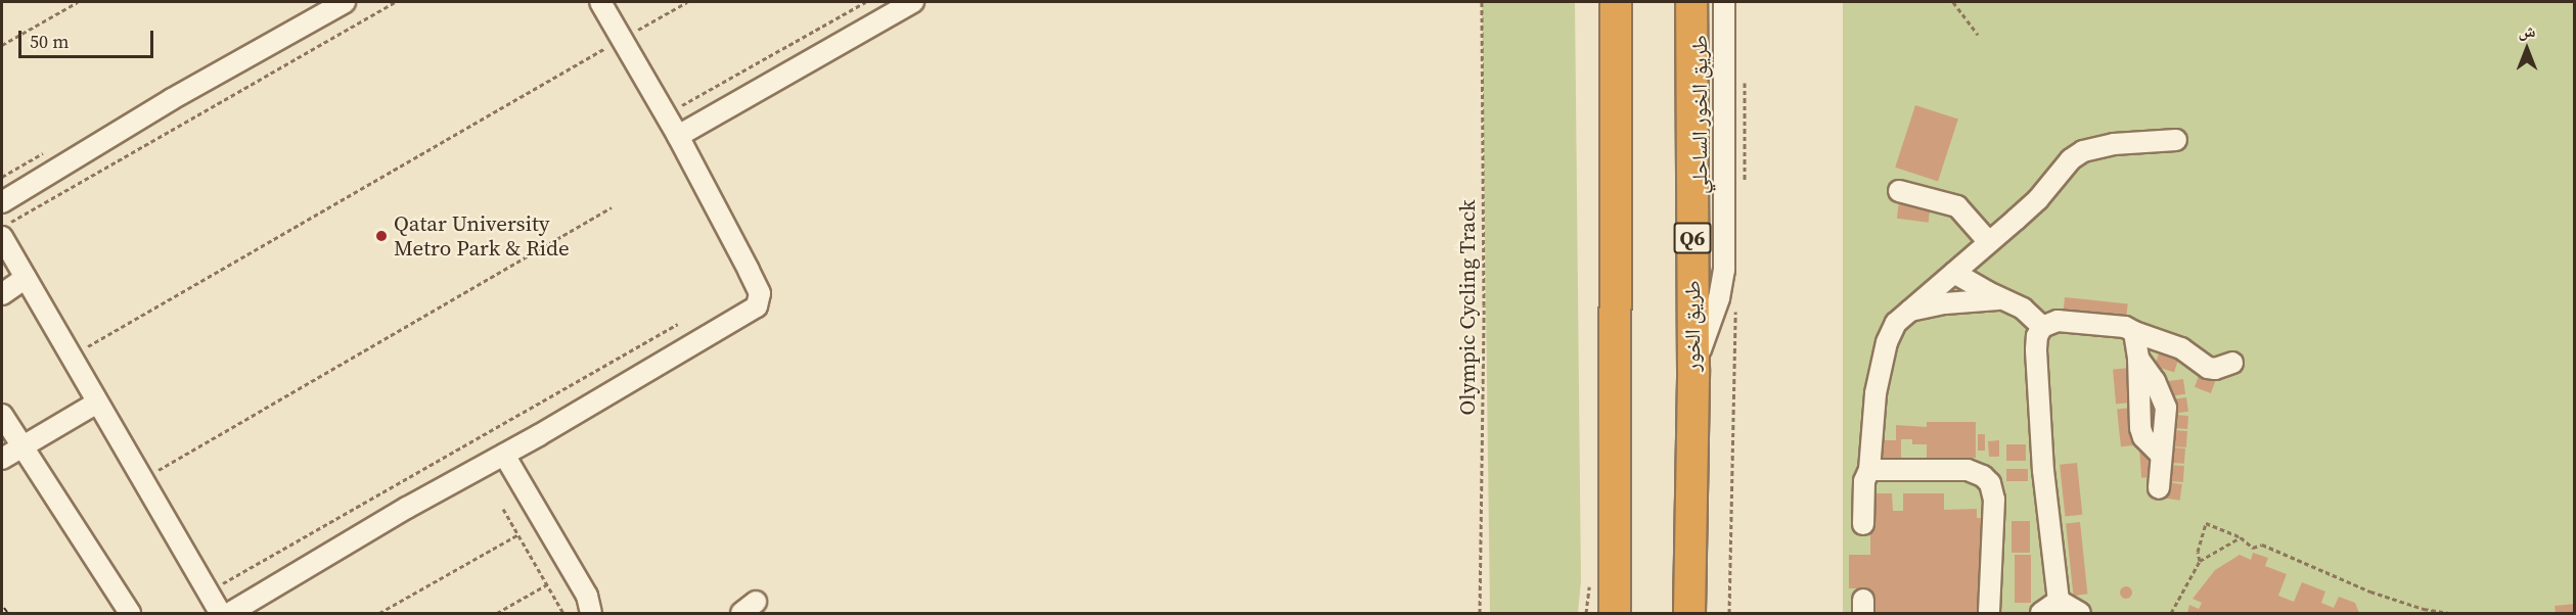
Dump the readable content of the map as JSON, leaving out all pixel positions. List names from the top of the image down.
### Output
{
  "streets": {
    "highway": ["Q6", "طريق الخور"],
    "street": ["طريق الخور الساحلي"],
    "path": ["Olympic Cycling Track"]
  },
  "crossings": [
    ["طريق الخور الساحلي", "طريق الخور"]
  ],
  "places": ["Qatar University Metro Park & Ride"],
  "scale_bar": "50 m",
  "north": "top"
}
